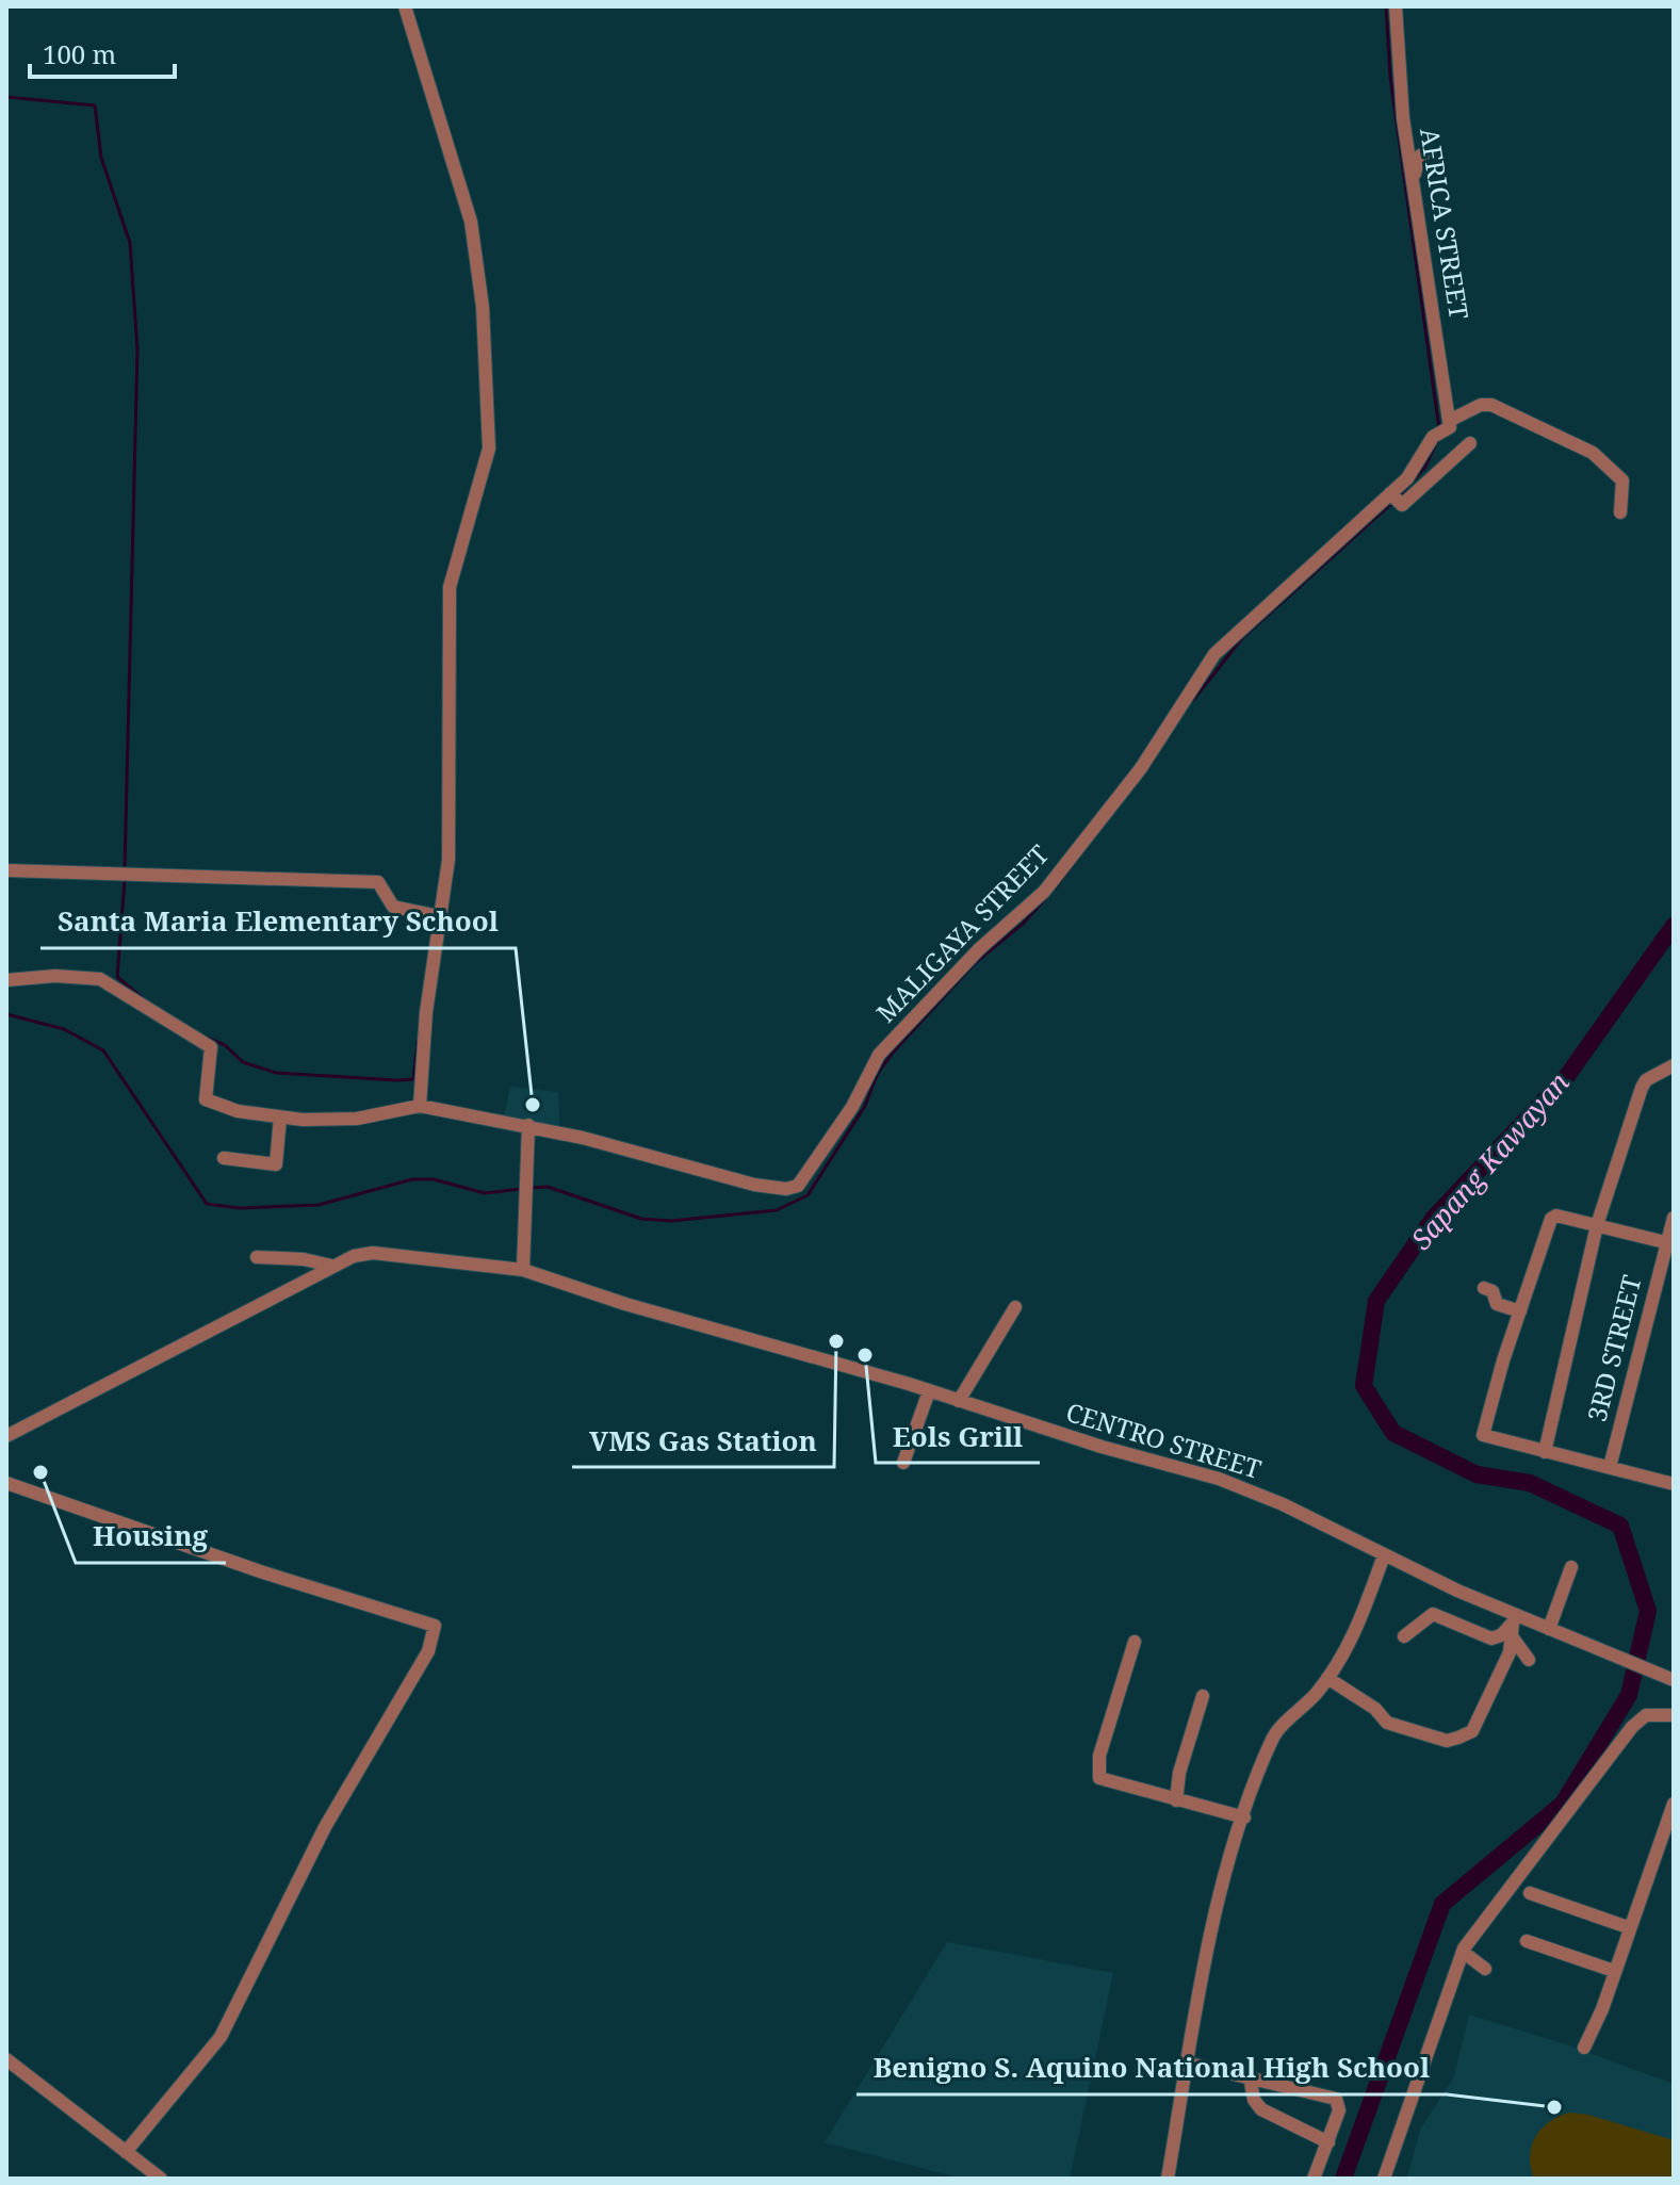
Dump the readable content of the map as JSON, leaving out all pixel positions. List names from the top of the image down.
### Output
{
  "streets": {
    "street": [
      "AFRICA STREET",
      "MALIGAYA STREET",
      "3RD STREET",
      "CENTRO STREET"
    ]
  },
  "crossings": [
    ["AFRICA STREET", "MALIGAYA STREET"]
  ],
  "water": ["Sapang Kawayan"],
  "places": [
    "Santa Maria Elementary School",
    "VMS Gas Station",
    "Eols Grill",
    "Housing",
    "Benigno S. Aquino National High School"
  ],
  "scale_bar": "100 m"
}
